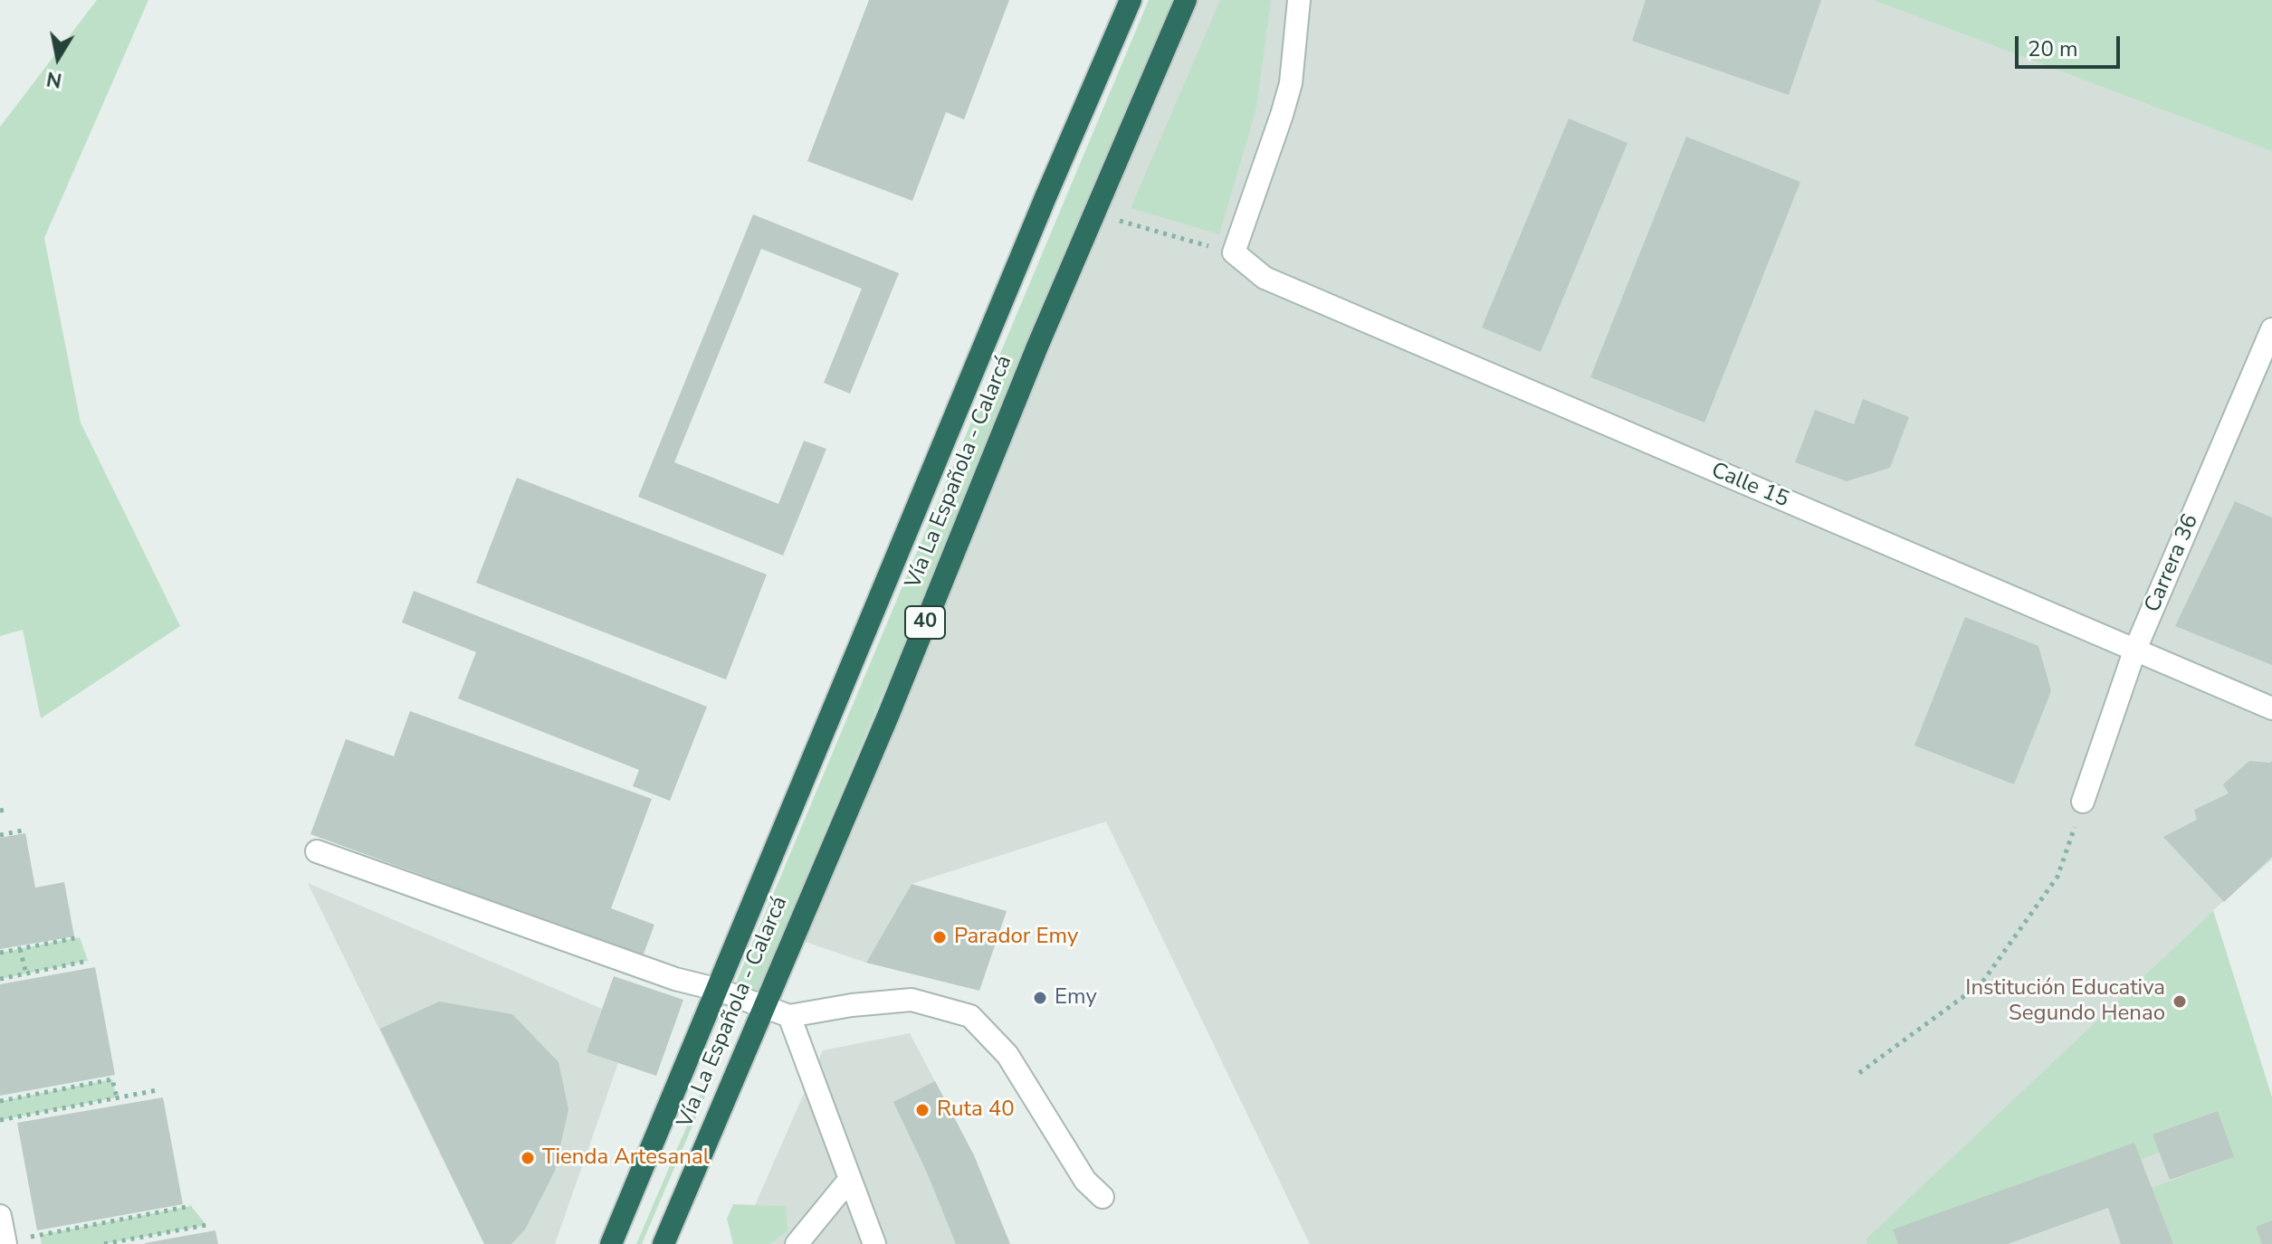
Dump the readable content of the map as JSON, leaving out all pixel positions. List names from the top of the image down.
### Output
{
  "streets": {
    "highway": ["Vía La Española - Calarcá", "40"],
    "street": ["Calle 15", "Carrera 36"]
  },
  "crossings": [
    ["Calle 15", "Carrera 36"]
  ],
  "places": [
    "Parador Emy",
    "Emy",
    "Institución Educativa Segundo Henao",
    "Ruta 40",
    "Tienda Artesanal"
  ],
  "scale_bar": "20 m",
  "north": "bottom"
}
